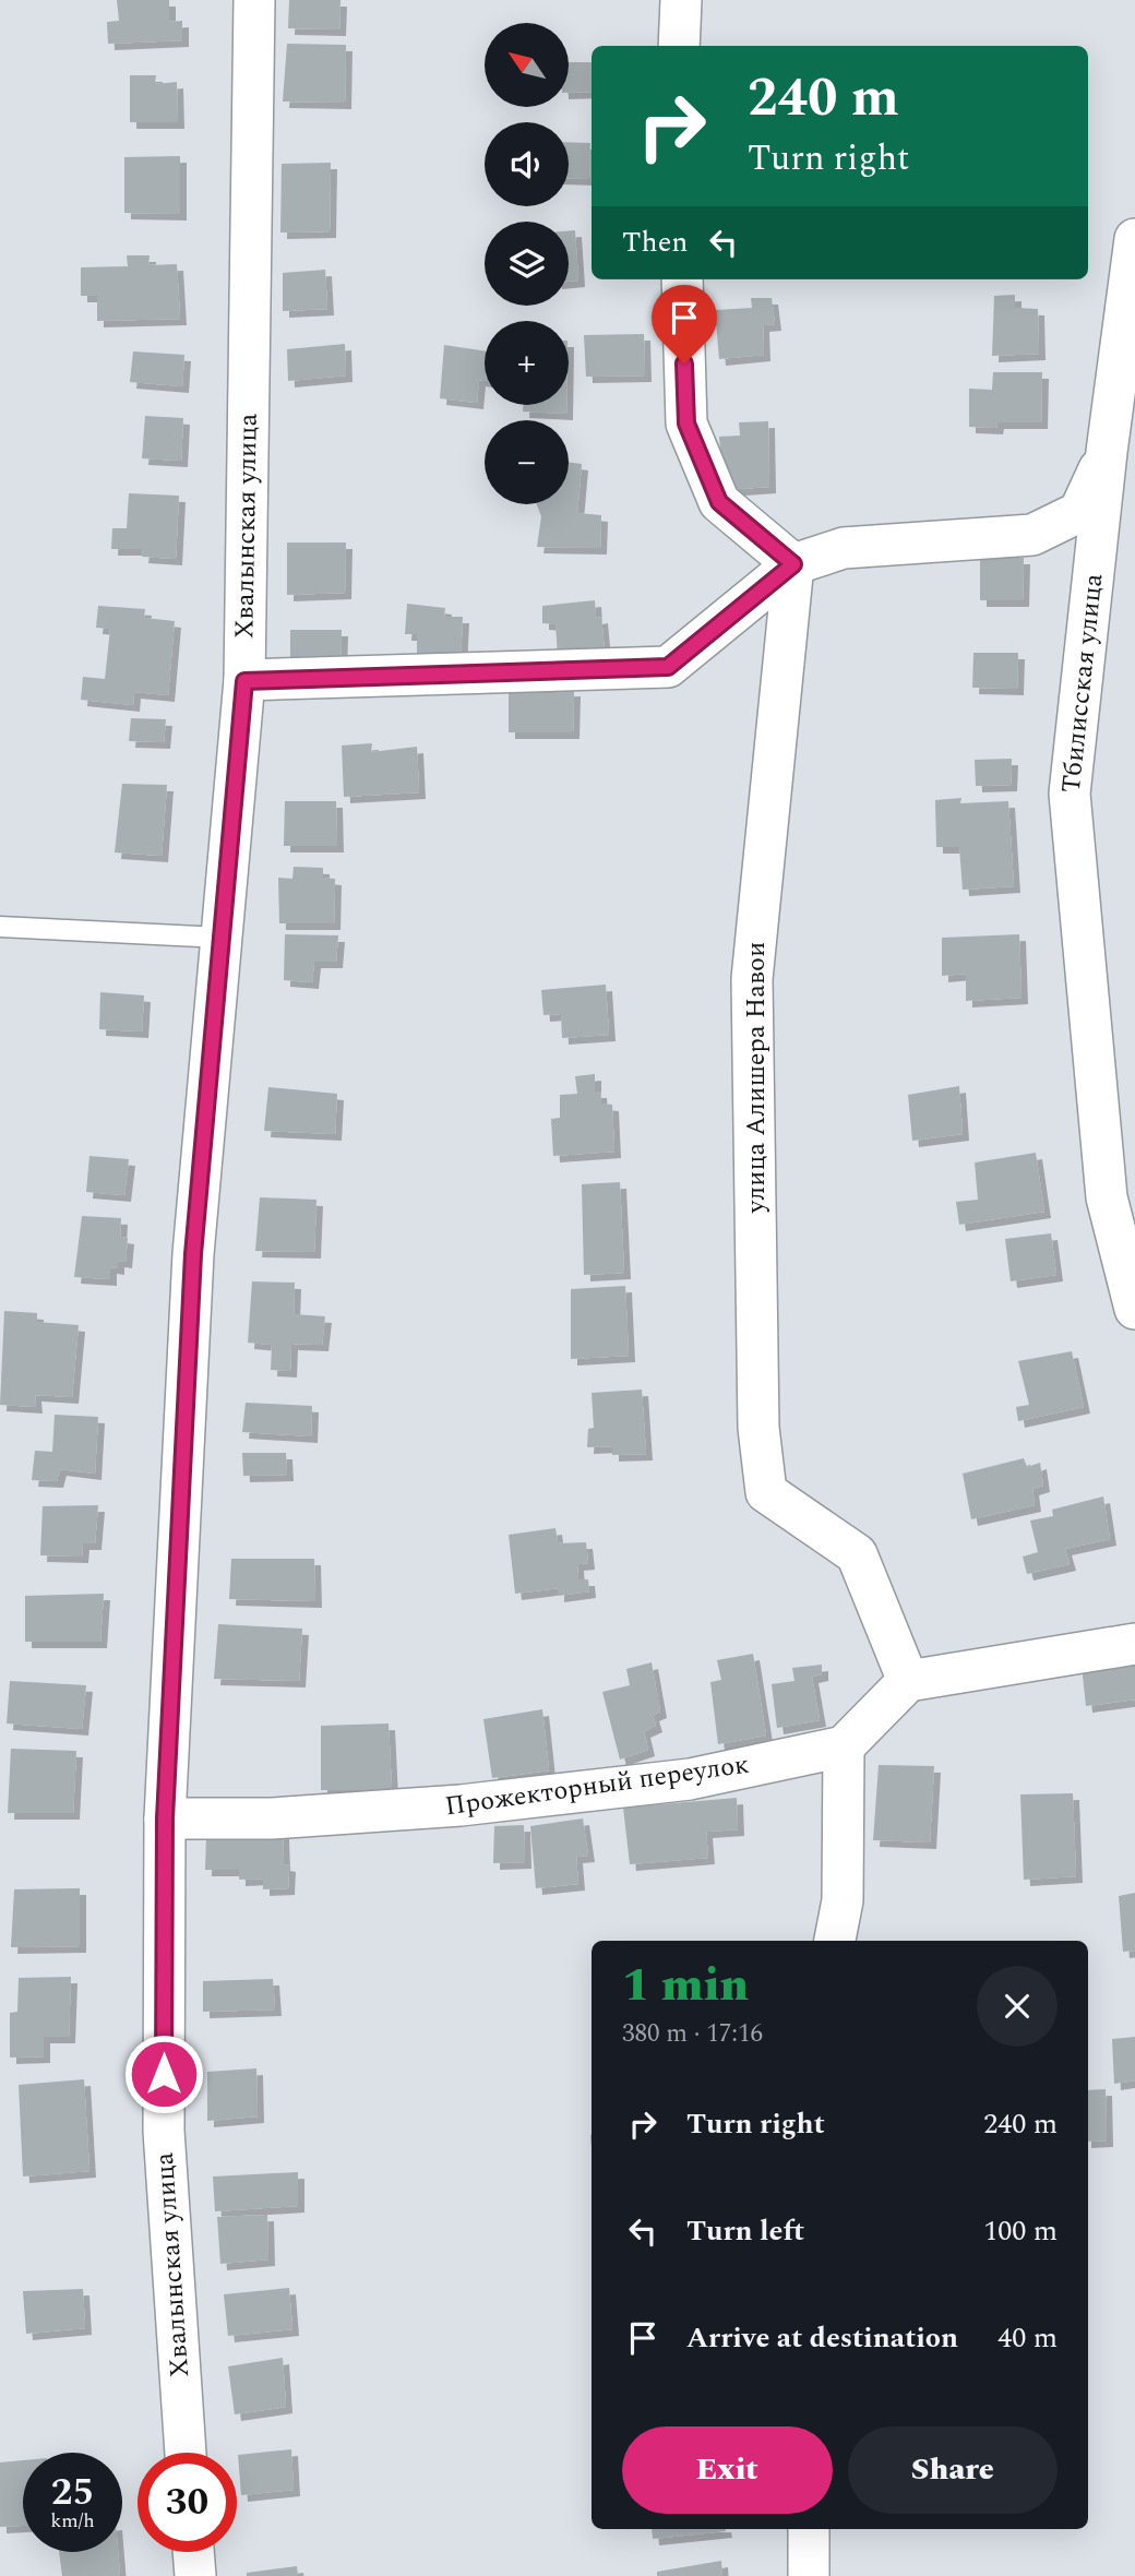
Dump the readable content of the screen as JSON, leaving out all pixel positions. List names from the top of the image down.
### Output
{
  "streets": {
    "street": [
      "Хвалынская улица",
      "Тбилисская улица",
      "улица Алишера Навои",
      "Прожекторный переулок"
    ]
  },
  "crossings": [
    ["Хвалынская улица", "Прожекторный переулок"]
  ],
  "north": "top left",
  "page": {
    "map_buttons": ["+", "−"],
    "turn": ["240 m", "Turn right"],
    "then": "Then",
    "heading": ["1 min", "380 m · 17:16"],
    "list": [
      {
        "name": "Turn right",
        "value": "240 m"
      },
      {
        "name": "Turn left",
        "value": "100 m"
      },
      {
        "name": "Arrive at destination",
        "value": "40 m"
      }
    ],
    "buttons": ["Exit", "Share"],
    "speed": "25 km/h",
    "limit": "30"
  }
}
